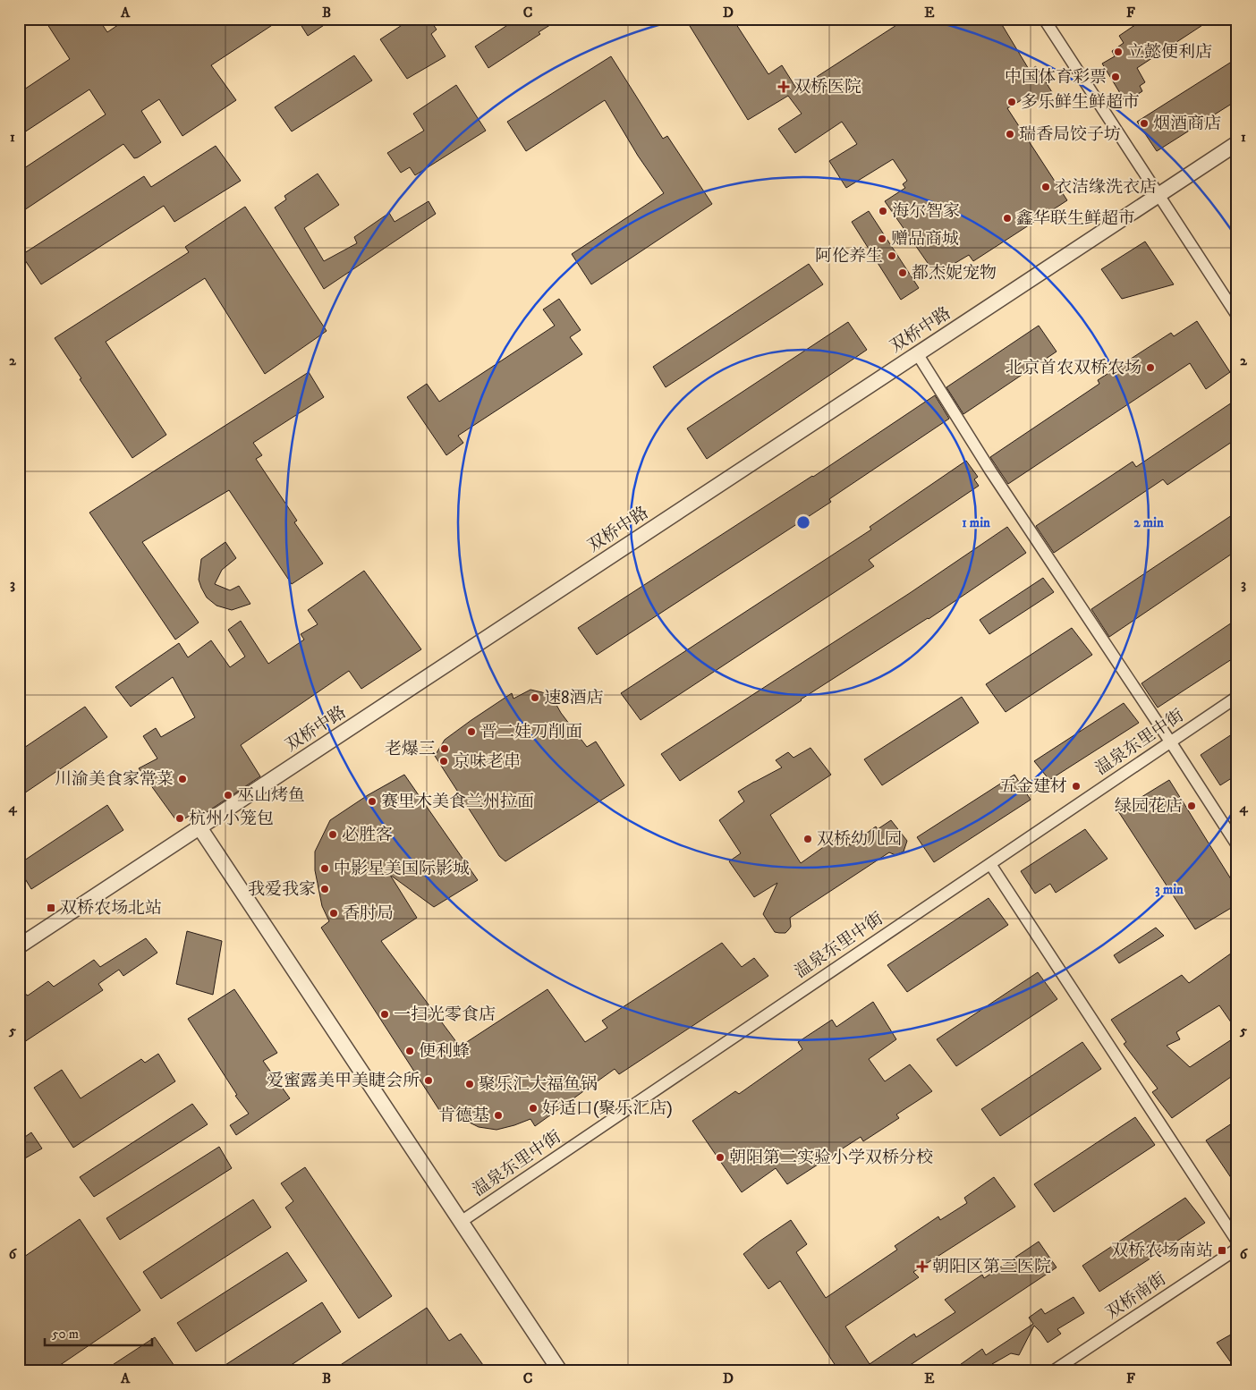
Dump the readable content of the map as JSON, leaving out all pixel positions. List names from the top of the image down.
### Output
{
  "streets": {
    "street": ["双桥中路", "温泉东里中街", "双桥南街"]
  },
  "places": {
    "other": [
      "立懿便利店",
      "中国体育彩票",
      "多乐鲜生鲜超市",
      "烟酒商店",
      "瑞香局饺子坊",
      "衣洁缘洗衣店",
      "海尔智家",
      "鑫华联生鲜超市",
      "赠品商城",
      "阿伦养生",
      "都杰妮宠物",
      "北京首农双桥农场",
      "速8酒店",
      "晋二娃刀削面",
      "老爆三",
      "京味老串",
      "川渝美食家常菜",
      "五金建材",
      "巫山烤鱼",
      "赛里木美食兰州拉面",
      "绿园花店",
      "杭州小笼包",
      "必胜客",
      "双桥幼儿园",
      "中影星美国际影城",
      "我爱我家",
      "香肘局",
      "一扫光零食店",
      "便利蜂",
      "爱蜜露美甲美睫会所",
      "聚乐汇大福鱼锅",
      "好适口(聚乐汇店)",
      "肯德基",
      "朝阳第二实验小学双桥分校"
    ],
    "health": ["双桥医院", "朝阳区第三医院"],
    "transit": ["双桥农场北站", "双桥农场南站"]
  },
  "scale_bar": "50 m",
  "grid": {
    "columns": [
      "A",
      "B",
      "C",
      "D",
      "E",
      "F"
    ],
    "rows": [
      "1",
      "2",
      "3",
      "4",
      "5",
      "6"
    ]
  },
  "rings": ["1 min", "2 min", "3 min"]
}
